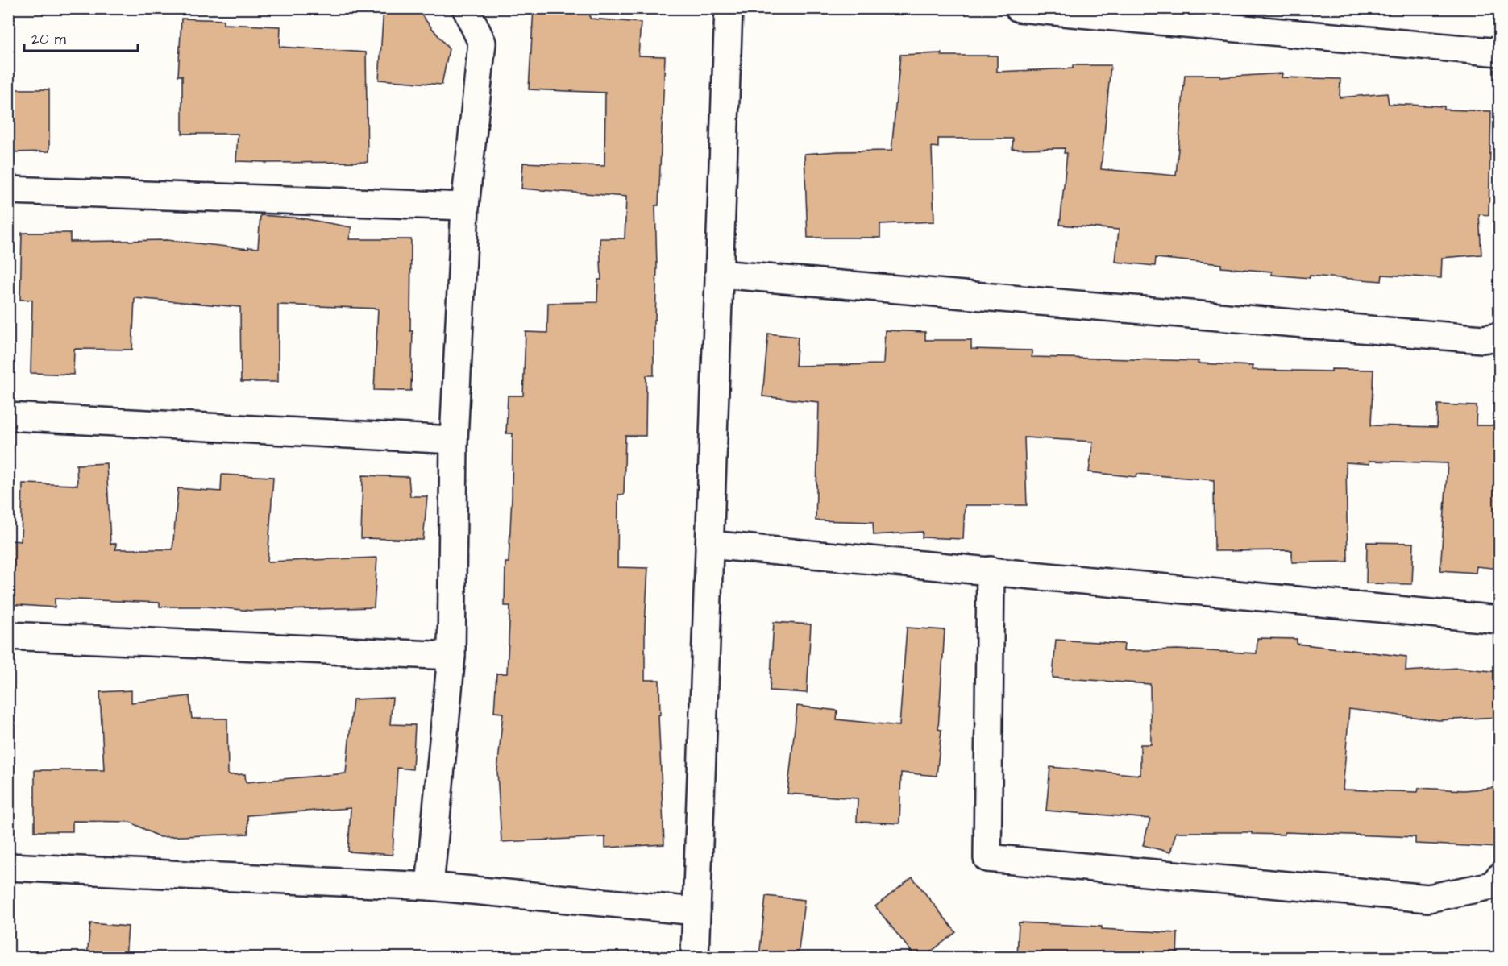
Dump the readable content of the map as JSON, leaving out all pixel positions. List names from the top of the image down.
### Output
{
  "scale_bar": "20 m"
}
